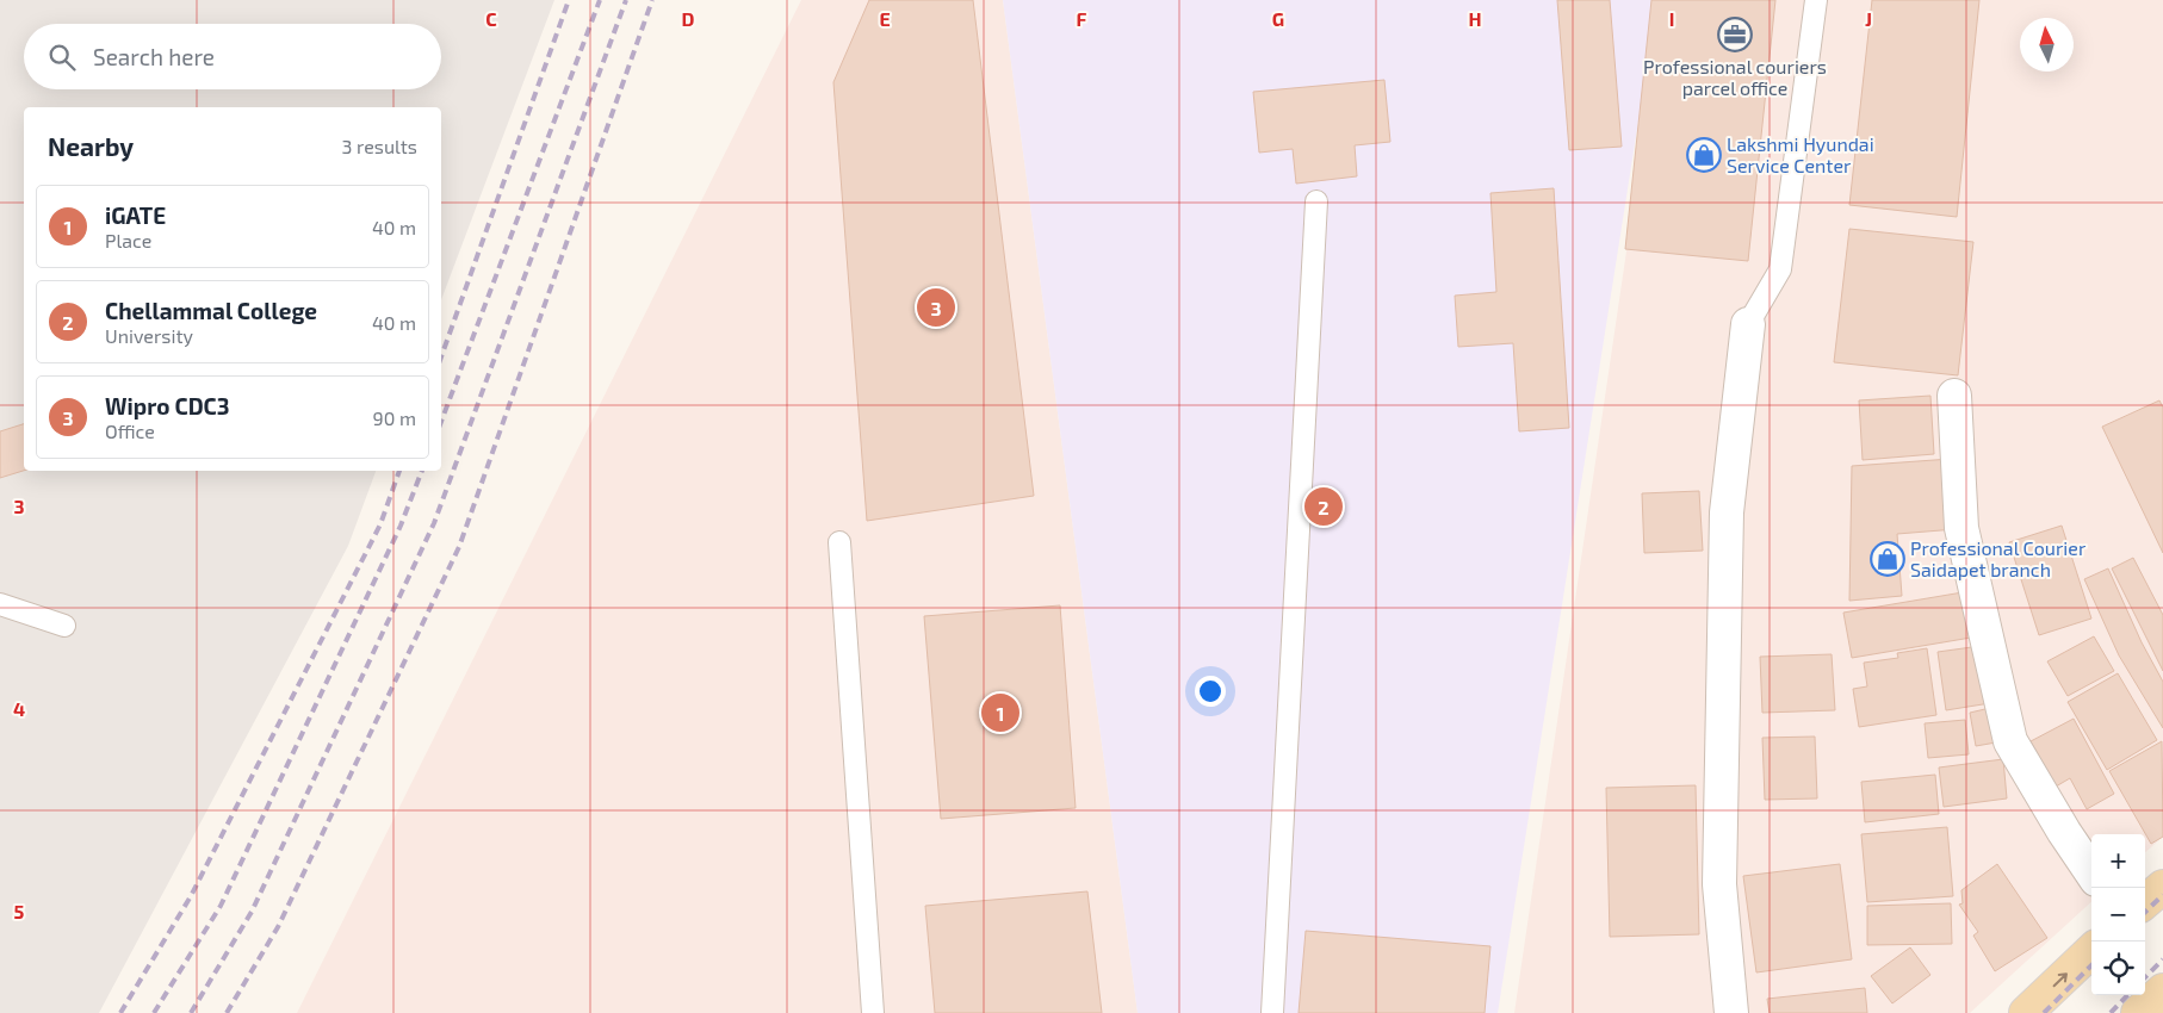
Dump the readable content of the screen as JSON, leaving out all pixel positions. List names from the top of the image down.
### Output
{
  "places": {
    "office": ["Professional couriers parcel office"],
    "shop": ["Lakshmi Hyundai Service Center", "Professional Courier Saidapet branch"]
  },
  "north": "top",
  "page": {
    "search": "Search here",
    "heading": ["Nearby", "3 results"],
    "list": [
      {
        "mark": "1",
        "name": "iGATE",
        "note": "Place",
        "value": "40 m"
      },
      {
        "mark": "2",
        "name": "Chellammal College",
        "note": "University",
        "value": "40 m"
      },
      {
        "mark": "3",
        "name": "Wipro CDC3",
        "note": "Office",
        "value": "90 m"
      }
    ],
    "pins": ["3", "2", "1"],
    "map_buttons": ["+", "−"]
  },
  "grid": {
    "columns": [
      "C",
      "D",
      "E",
      "F",
      "G",
      "H",
      "I",
      "J"
    ],
    "rows": ["3", "4", "5"]
  }
}
